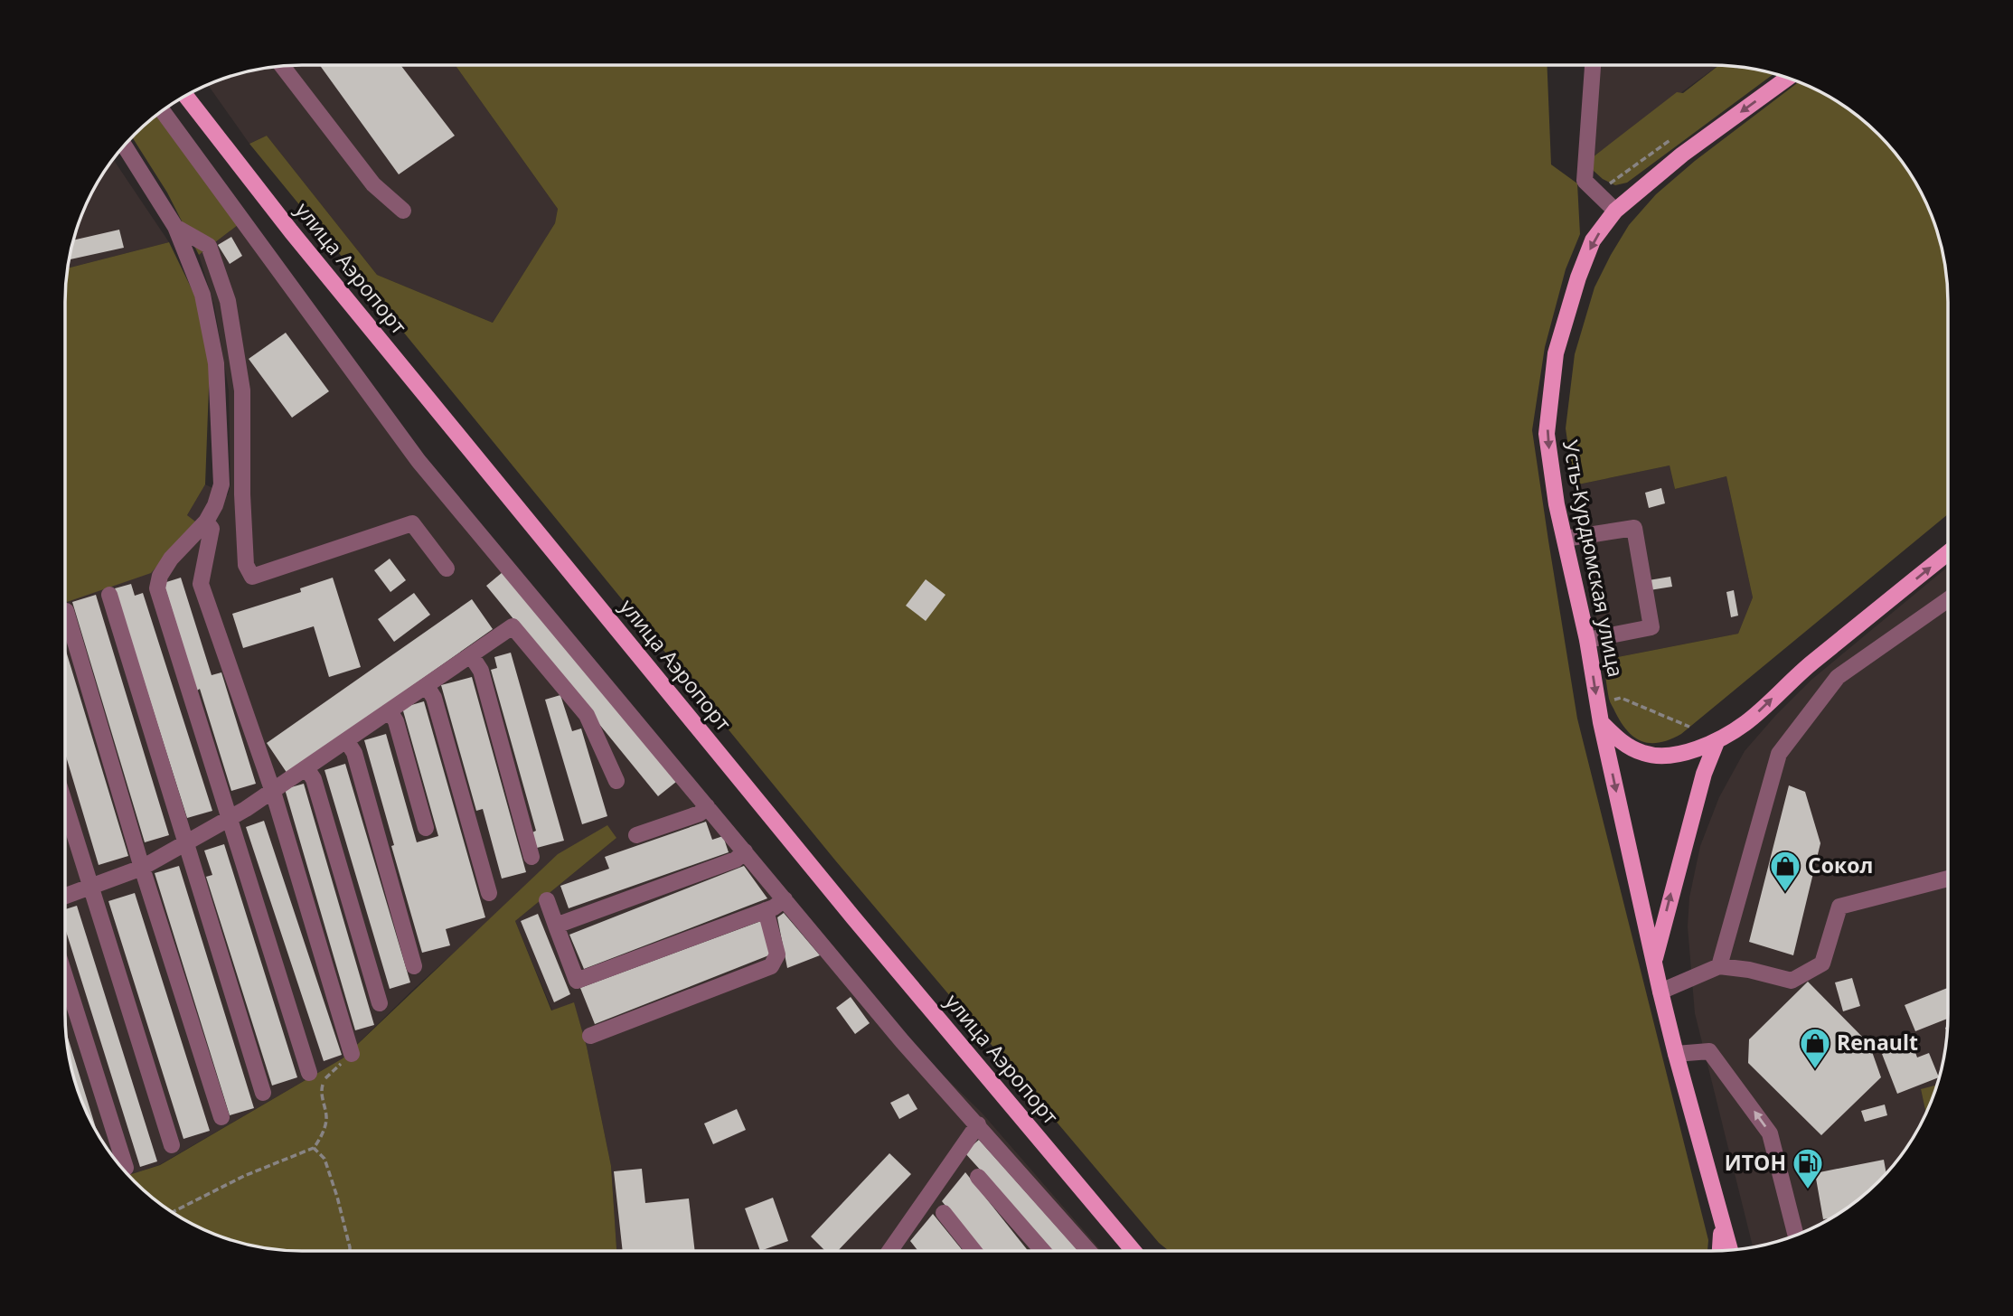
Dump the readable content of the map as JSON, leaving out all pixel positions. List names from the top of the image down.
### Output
{
  "streets": {
    "main road": ["улица Аэропорт", "Усть-Курдюмская улица"]
  },
  "places": {
    "shop": ["Сокол", "Renault"],
    "fuel station": ["ИТОН"]
  }
}
